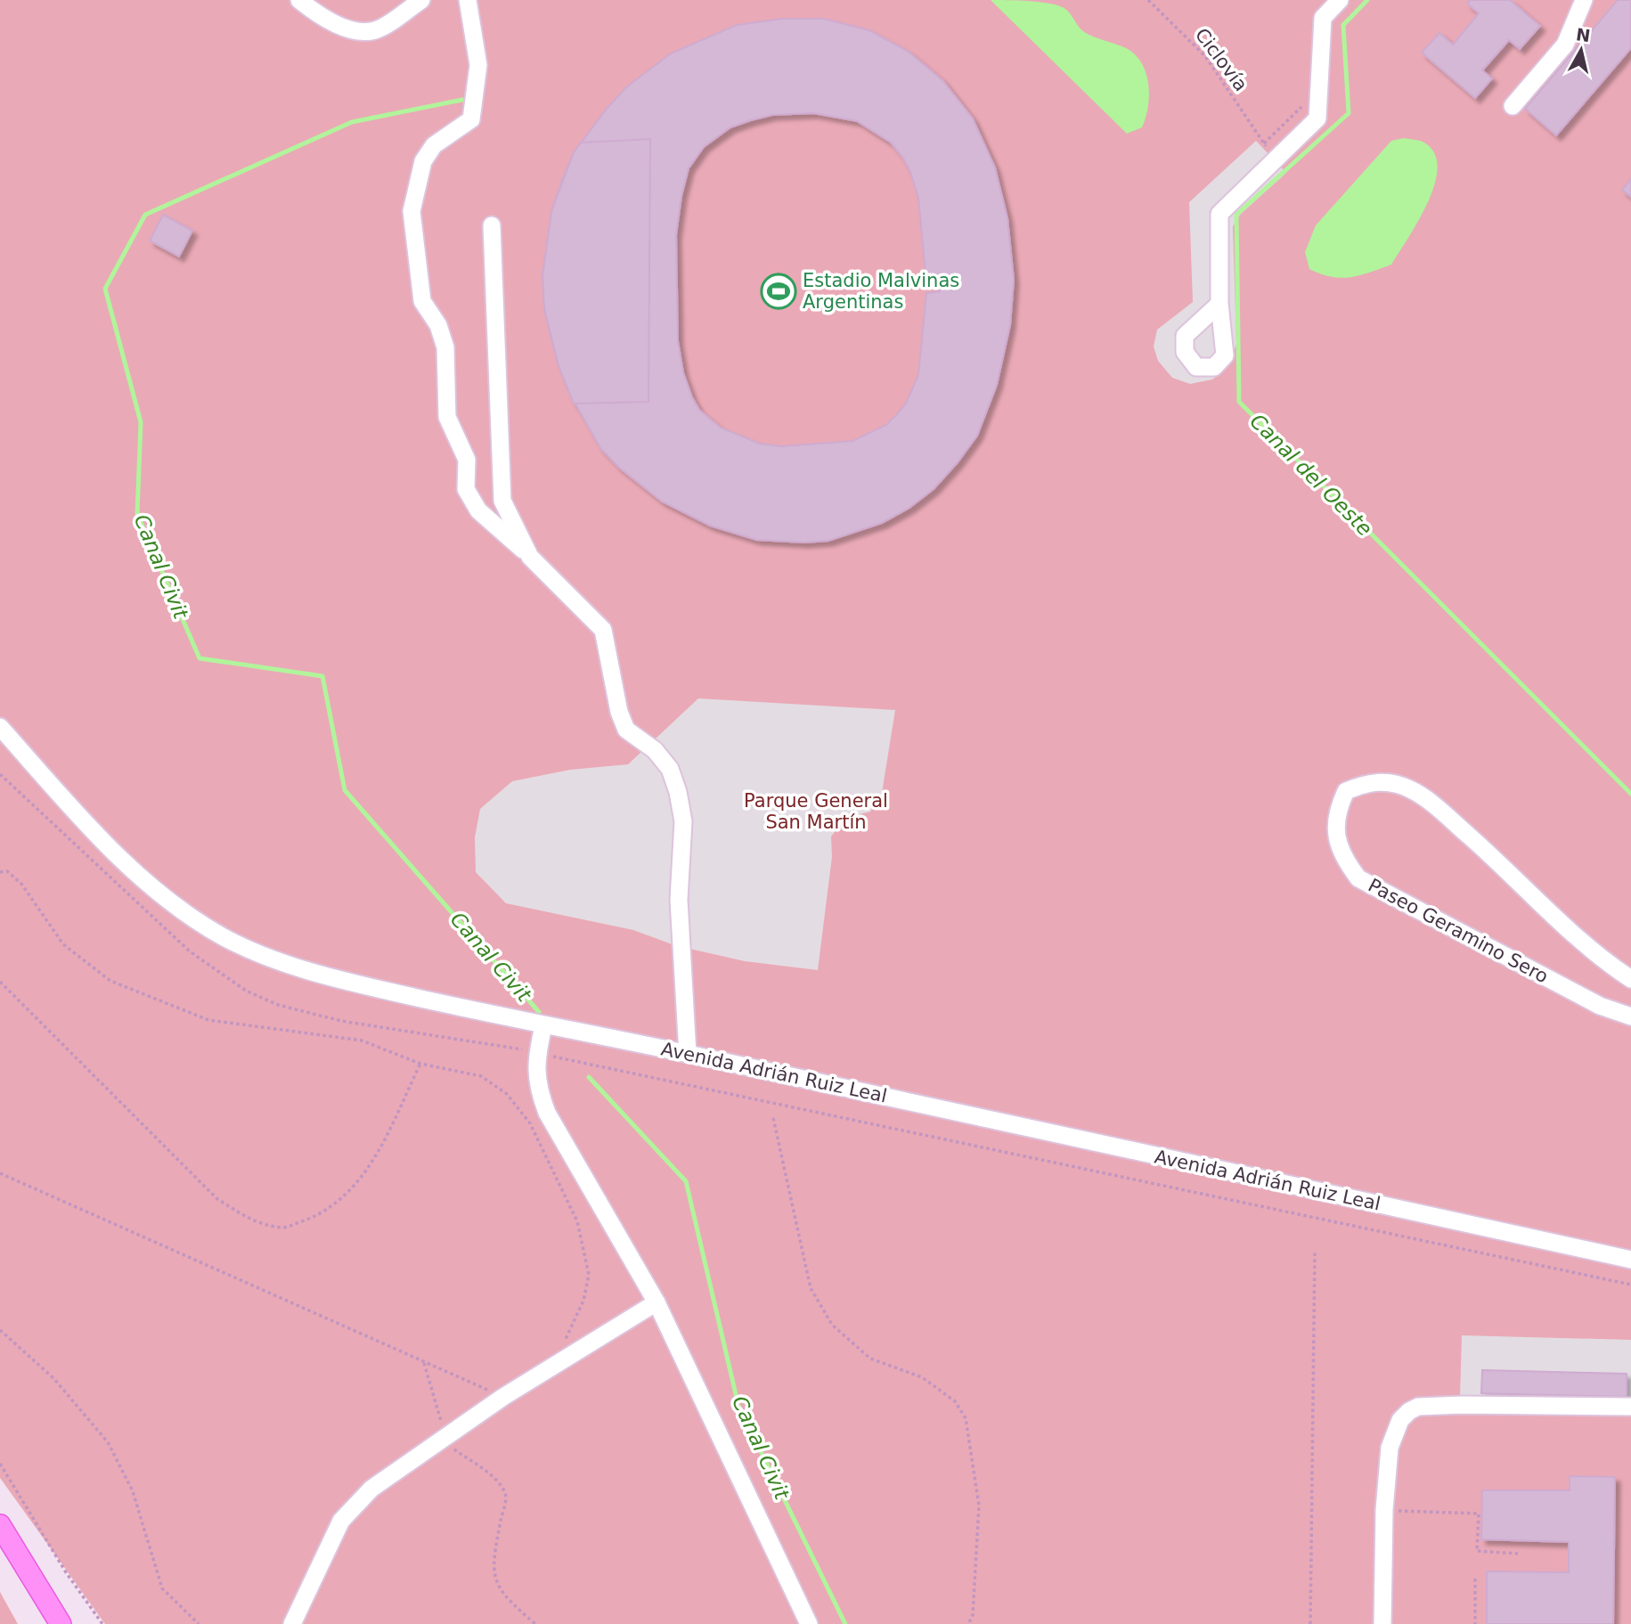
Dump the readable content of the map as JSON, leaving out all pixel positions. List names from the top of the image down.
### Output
{
  "streets": {
    "street": ["Paseo Geramino Sero", "Avenida Adrián Ruiz Leal"],
    "path": ["Ciclovía"]
  },
  "water": ["Canal del Oeste", "Canal Civit"],
  "parks": ["Parque General San Martín"],
  "places": {
    "sports": ["Estadio Malvinas Argentinas"]
  },
  "north": "top"
}
